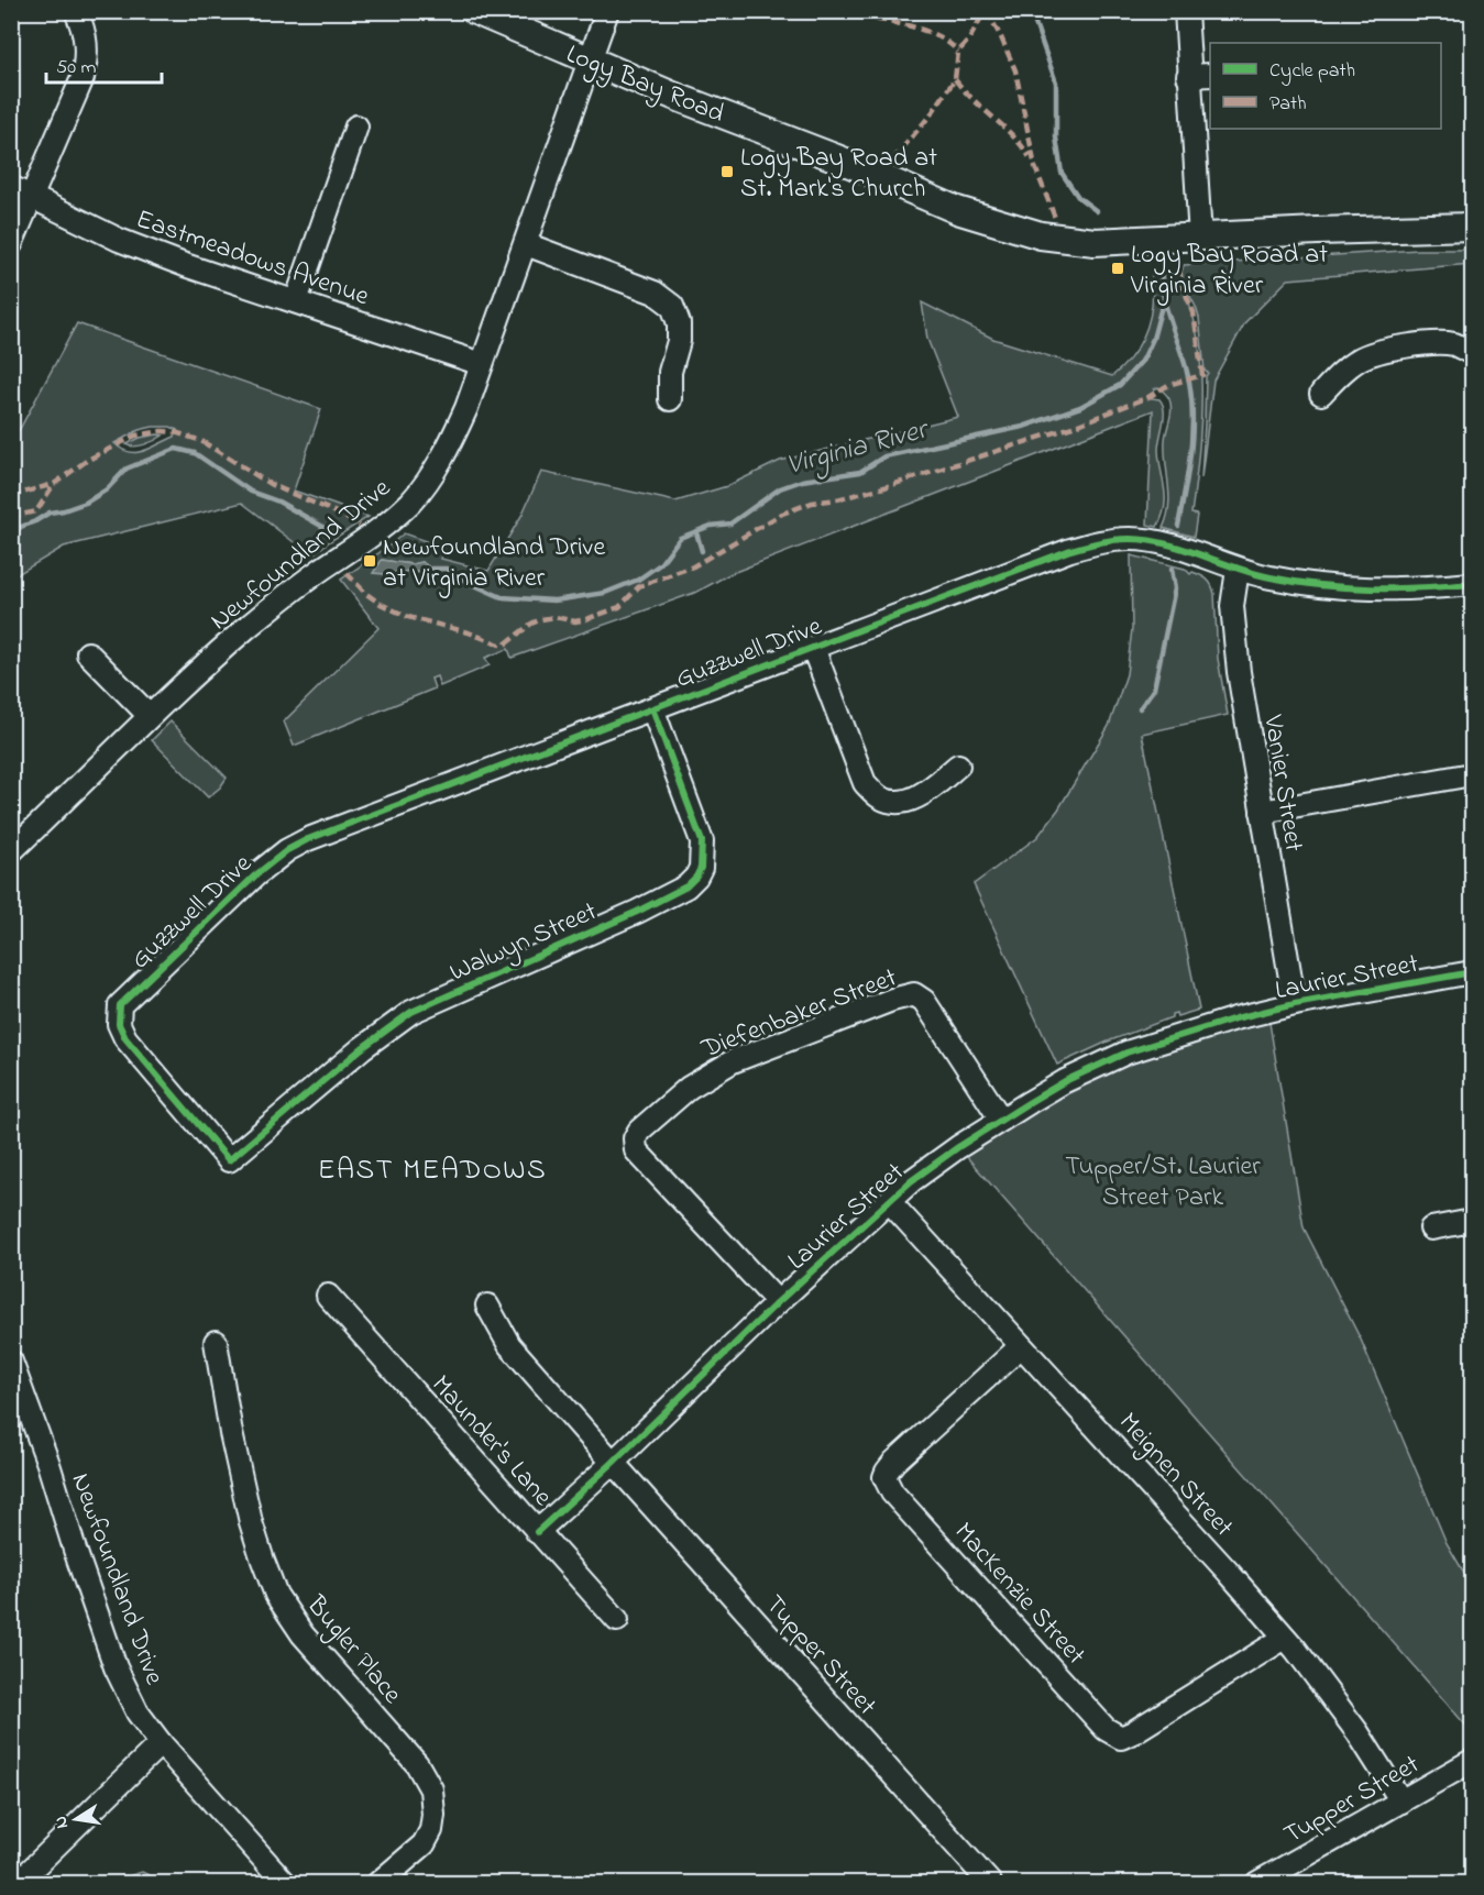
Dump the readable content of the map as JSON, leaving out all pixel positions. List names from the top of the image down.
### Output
{
  "streets": {
    "main road": ["Logy Bay Road"],
    "street": [
      "Eastmeadows Avenue",
      "Newfoundland Drive",
      "Guzzwell Drive",
      "Vanier Street",
      "Walwyn Street",
      "Laurier Street",
      "Diefenbaker Street",
      "Maunder's Lane",
      "Meignen Street",
      "MacKenzie Street",
      "Bugler Place",
      "Tupper Street"
    ]
  },
  "crossings": [
    ["Logy Bay Road", "Newfoundland Drive"],
    ["Eastmeadows Avenue", "Newfoundland Drive"],
    ["Guzzwell Drive", "Vanier Street"],
    ["Guzzwell Drive", "Walwyn Street"],
    ["Vanier Street", "Laurier Street"],
    ["Laurier Street", "Diefenbaker Street"],
    ["Laurier Street", "Maunder's Lane"],
    ["Laurier Street", "Meignen Street"],
    ["Laurier Street", "Tupper Street"],
    ["Meignen Street", "MacKenzie Street"],
    ["Meignen Street", "Tupper Street"]
  ],
  "districts": ["EAST MEADOWS"],
  "water": ["Virginia River"],
  "parks": ["Tupper/St. Laurier Street Park"],
  "places": {
    "transit": ["Logy Bay Road at St. Mark's Church", "Logy Bay Road at Virginia River", "Newfoundland Drive at Virginia River"]
  },
  "legend": ["Cycle path", "Path"],
  "scale_bar": "50 m",
  "north": "left"
}
